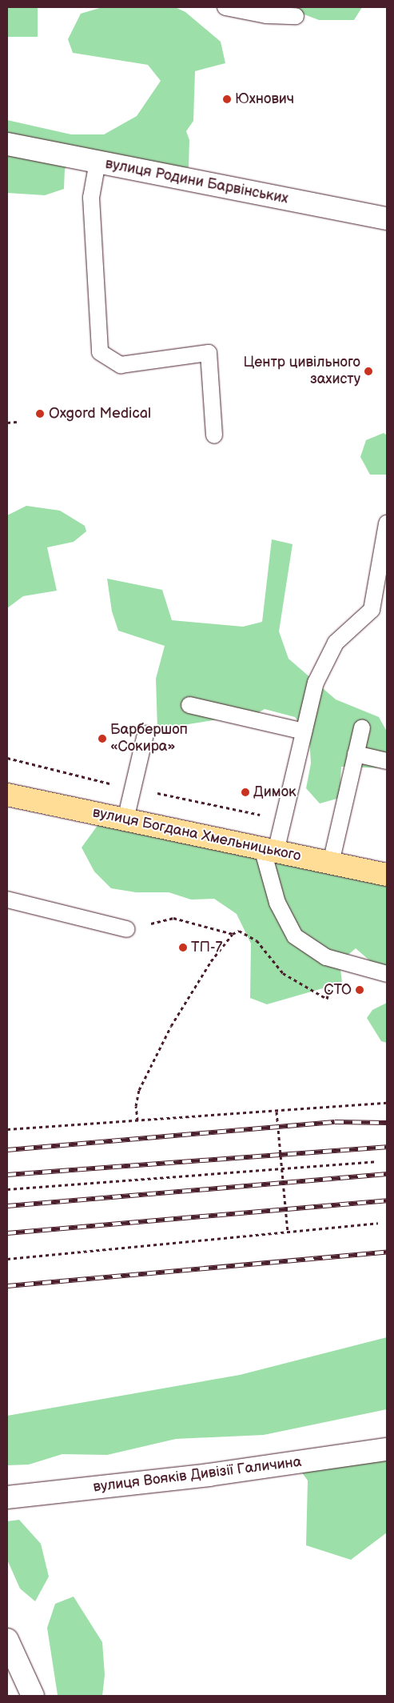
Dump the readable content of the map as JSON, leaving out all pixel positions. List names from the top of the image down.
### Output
{
  "streets": {
    "main road": ["вулиця Богдана Хмельницького"],
    "street": ["вулиця Родини Барвінських", "вулиця Вояків Дивізії Галичина"]
  },
  "places": [
    "Юхнович",
    "Центр цивільного захисту",
    "Oxgord Medical",
    "Барбершоп «Сокира»",
    "Димок",
    "ТП-7",
    "СТО"
  ]
}
